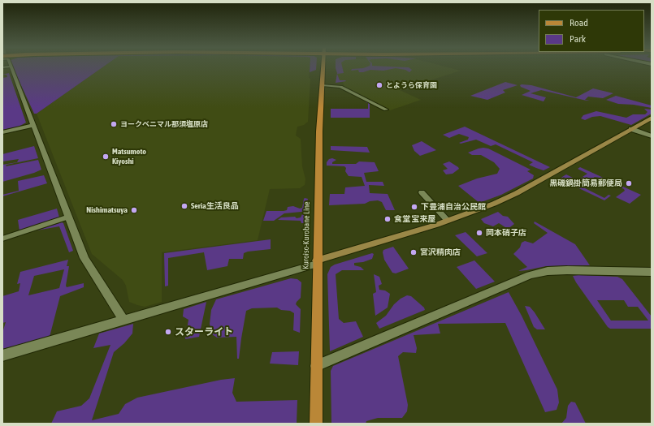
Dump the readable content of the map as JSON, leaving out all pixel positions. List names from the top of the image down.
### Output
{
  "streets": {
    "main road": ["Kuroiso-Kurobane Line"]
  },
  "places": [
    "とようら保育園",
    "ヨークベニマル那須塩原店",
    "Matsumoto Kiyoshi",
    "黒磯鍋掛簡易郵便局",
    "Seria生活良品",
    "下豊浦自治公民館",
    "Nishimatsuya",
    "食堂 宝来屋",
    "岡本硝子店",
    "宮沢精肉店",
    "スターライト"
  ],
  "legend": ["Road", "Park"]
}
